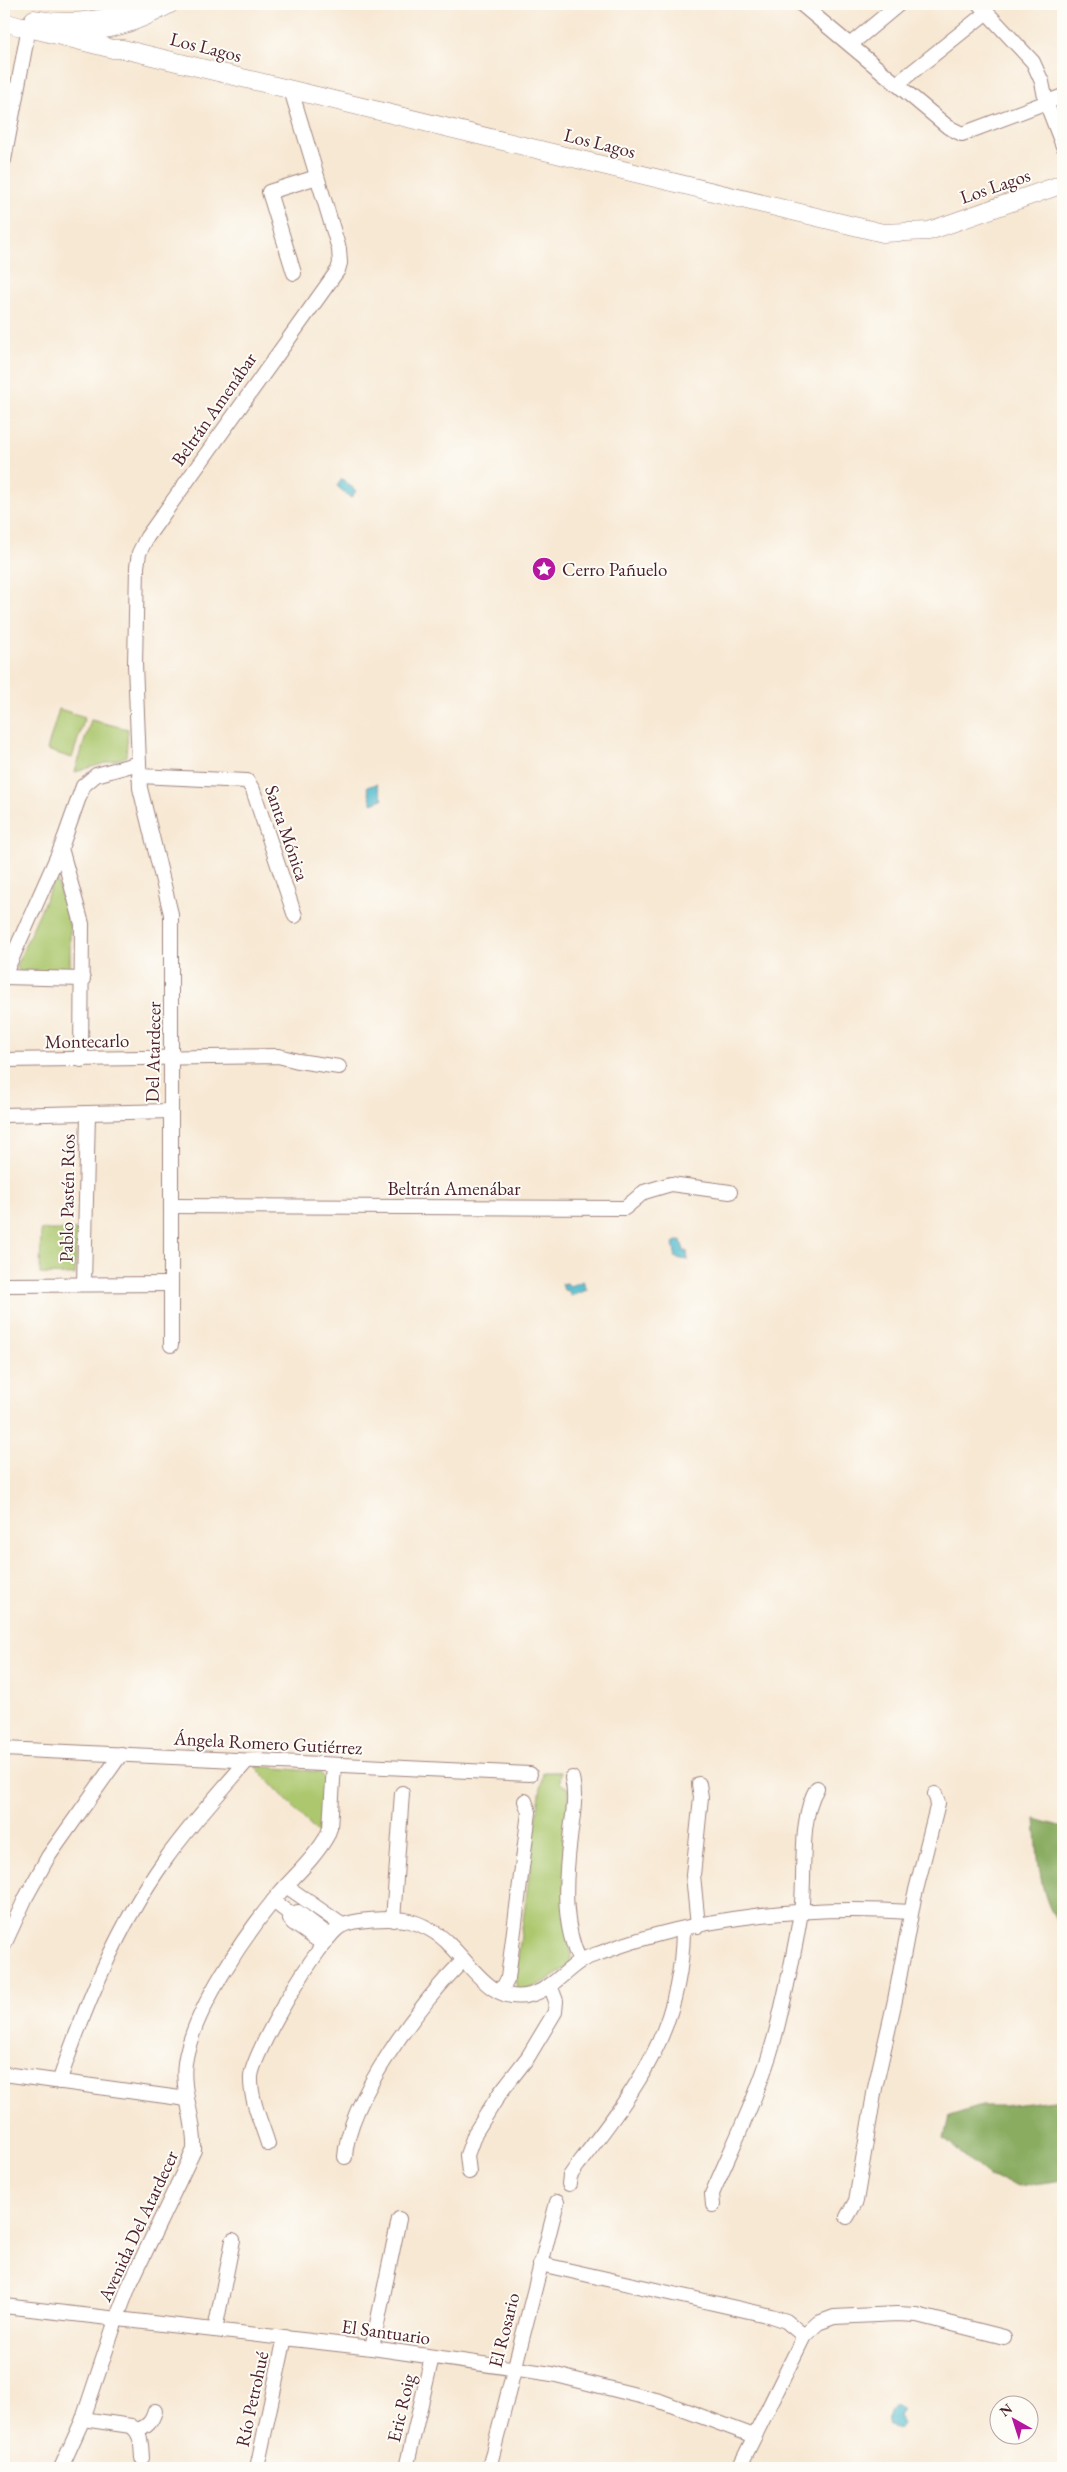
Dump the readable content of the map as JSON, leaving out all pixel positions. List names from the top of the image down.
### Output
{
  "streets": {
    "main road": ["Los Lagos"],
    "street": [
      "Beltrán Amenábar",
      "Santa Mónica",
      "Montecarlo",
      "Del Atardecer",
      "Pablo Pastén Ríos",
      "Ángela Romero Gutiérrez",
      "Avenida Del Atardecer",
      "El Rosario",
      "El Santuario",
      "Río Petrohué",
      "Eric Roig"
    ]
  },
  "crossings": [
    ["Los Lagos", "Beltrán Amenábar"],
    ["Beltrán Amenábar", "Santa Mónica"],
    ["Beltrán Amenábar", "Del Atardecer"],
    ["Santa Mónica", "Del Atardecer"],
    ["Montecarlo", "Del Atardecer"],
    ["Ángela Romero Gutiérrez", "Avenida Del Atardecer"],
    ["Avenida Del Atardecer", "El Santuario"],
    ["El Rosario", "El Santuario"],
    ["El Santuario", "Río Petrohué"],
    ["El Santuario", "Eric Roig"]
  ],
  "places": {
    "place": ["Cerro Pañuelo"]
  },
  "north": "top left"
}
